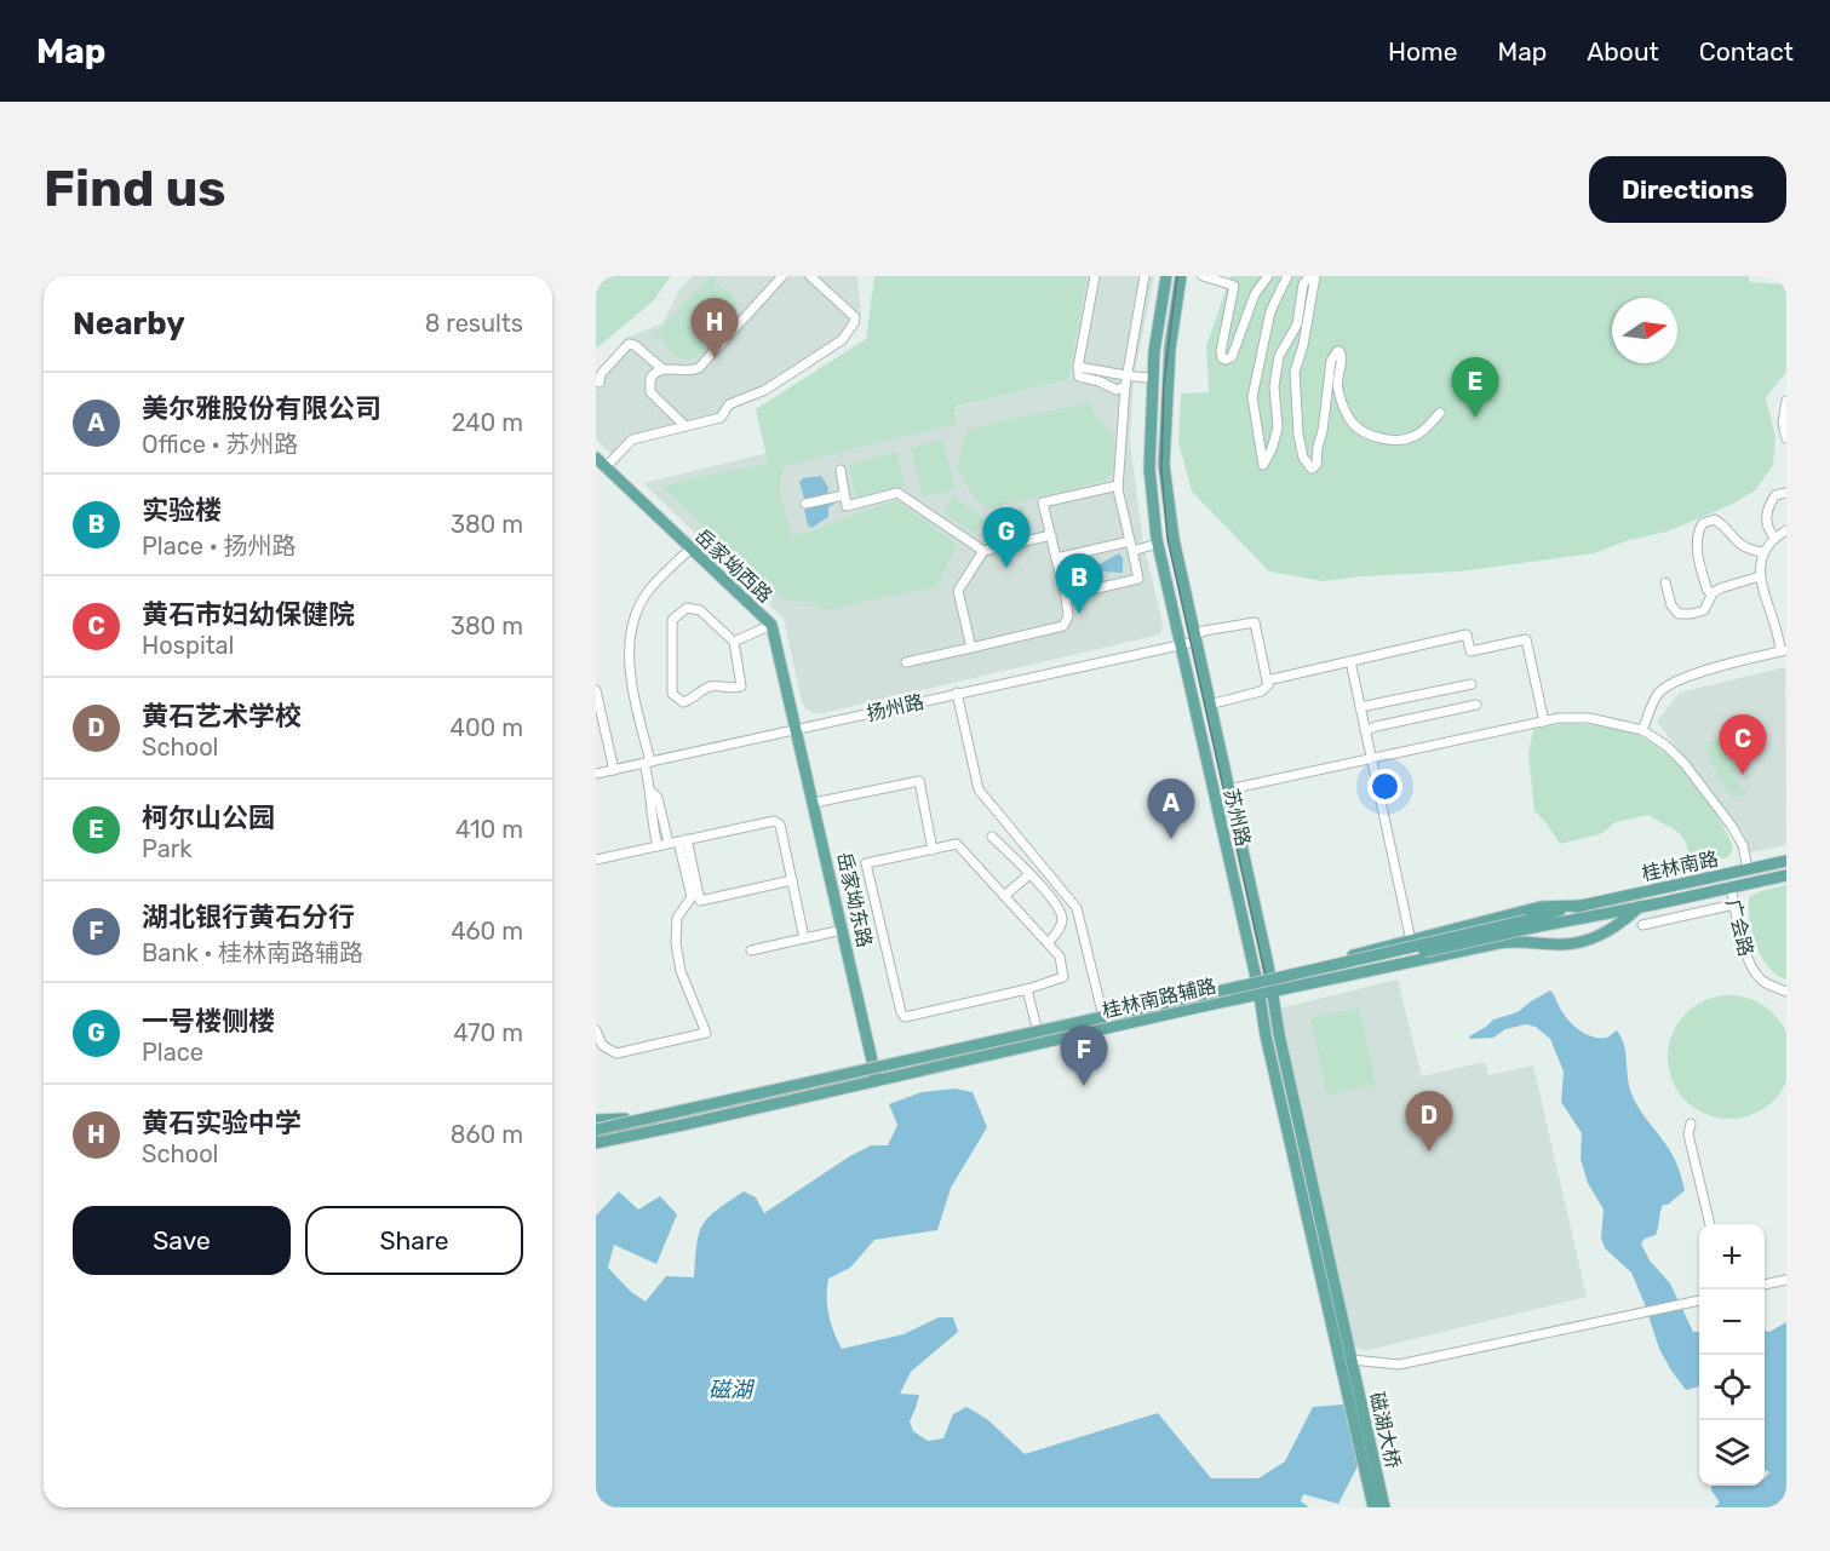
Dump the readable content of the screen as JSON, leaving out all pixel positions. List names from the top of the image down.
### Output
{
  "streets": {
    "main road": [
      "岳家坳西路",
      "苏州路",
      "桂林南路",
      "岳家坳东路",
      "桂林南路辅路",
      "磁湖大桥"
    ],
    "street": ["扬州路", "广会路"]
  },
  "crossings": [
    ["岳家坳西路", "扬州路"],
    ["岳家坳西路", "岳家坳东路"],
    ["扬州路", "苏州路"],
    ["扬州路", "岳家坳东路"],
    ["苏州路", "桂林南路辅路"],
    ["苏州路", "磁湖大桥"],
    ["桂林南路", "广会路"],
    ["桂林南路", "桂林南路辅路"],
    ["岳家坳东路", "桂林南路辅路"]
  ],
  "water": ["磁湖"],
  "north": "right",
  "page": {
    "header": "Map",
    "nav": [
      "Home",
      "Map",
      "About",
      "Contact"
    ],
    "buttons": [
      "Directions",
      ["Save", "Share"]
    ],
    "title": "Find us",
    "heading": ["Nearby", "8 results"],
    "pins": [
      "H",
      "E",
      "G",
      "B",
      "C",
      "A",
      "F",
      "D"
    ],
    "list": [
      {
        "mark": "A",
        "name": "美尔雅股份有限公司",
        "note": "Office · 苏州路",
        "value": "240 m"
      },
      {
        "mark": "B",
        "name": "实验楼",
        "note": "Place · 扬州路",
        "value": "380 m"
      },
      {
        "mark": "C",
        "name": "黄石市妇幼保健院",
        "note": "Hospital",
        "value": "380 m"
      },
      {
        "mark": "D",
        "name": "黄石艺术学校",
        "note": "School",
        "value": "400 m"
      },
      {
        "mark": "E",
        "name": "柯尔山公园",
        "note": "Park",
        "value": "410 m"
      },
      {
        "mark": "F",
        "name": "湖北银行黄石分行",
        "note": "Bank · 桂林南路辅路",
        "value": "460 m"
      },
      {
        "mark": "G",
        "name": "一号楼侧楼",
        "note": "Place",
        "value": "470 m"
      },
      {
        "mark": "H",
        "name": "黄石实验中学",
        "note": "School",
        "value": "860 m"
      }
    ],
    "map_buttons": ["+", "−"]
  }
}
